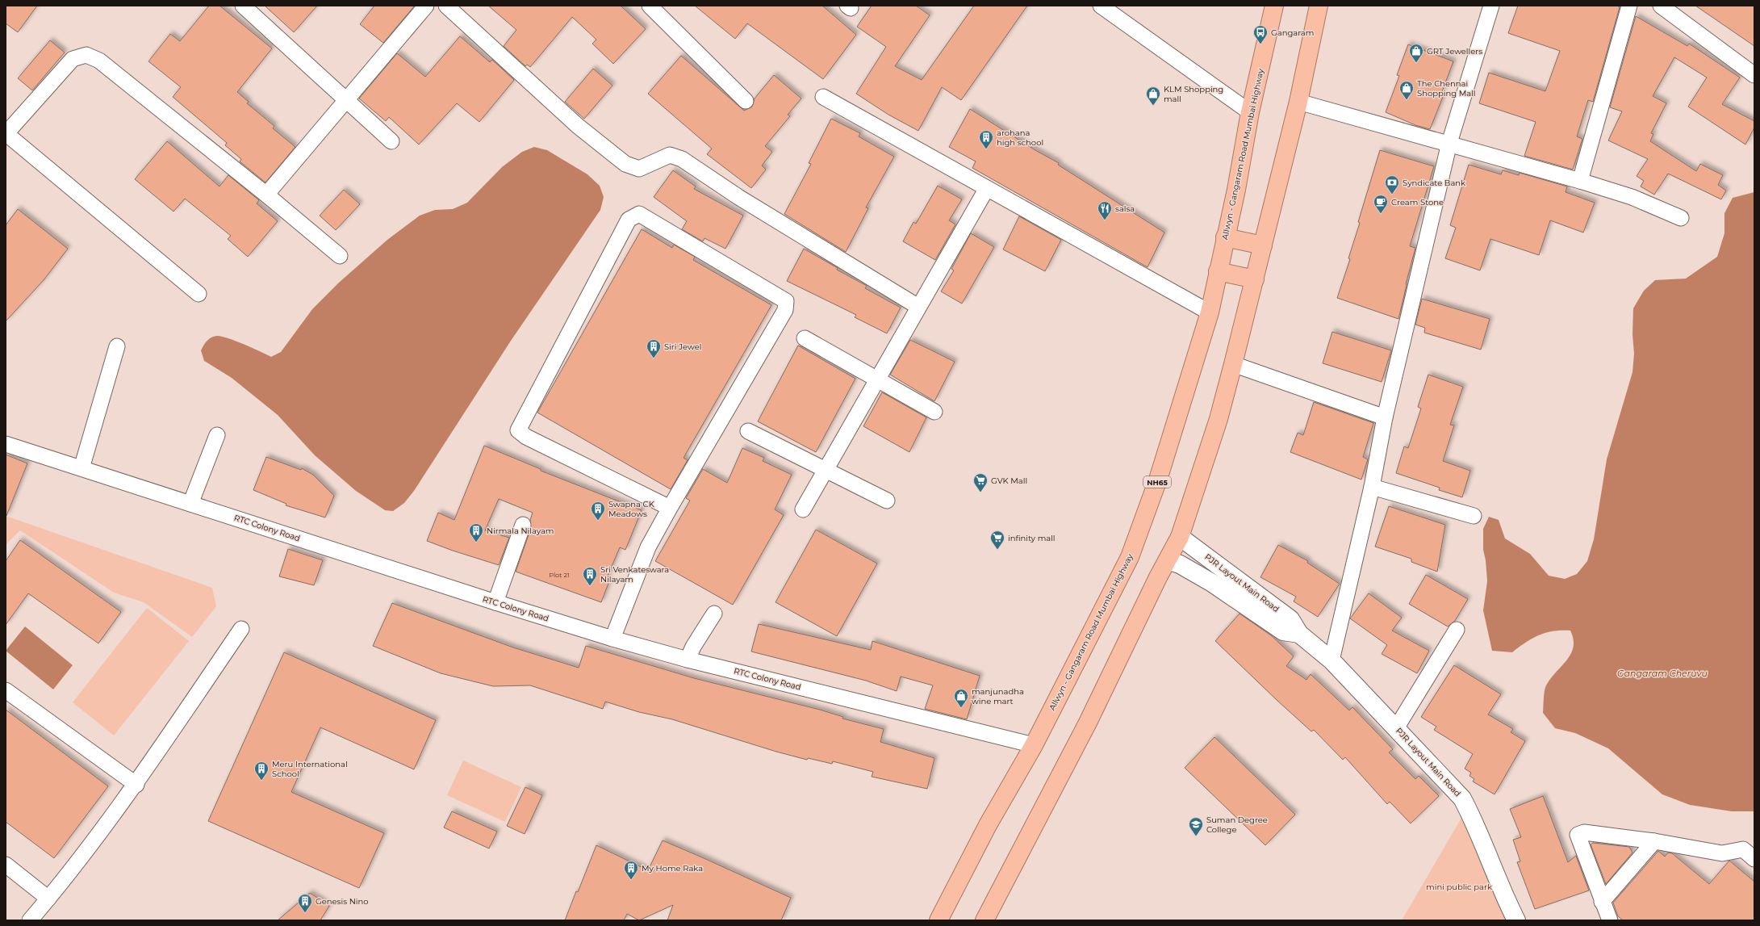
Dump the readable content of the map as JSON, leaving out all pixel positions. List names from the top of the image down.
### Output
{
  "streets": {
    "highway": ["Allwyn - Gangaram Road Mumbai Highway", "NH65"],
    "street": ["RTC Colony Road", "PJR Layout Main Road"]
  },
  "crossings": [
    ["Allwyn - Gangaram Road Mumbai Highway", "RTC Colony Road"]
  ],
  "water": ["Gangaram Cheruvu"],
  "parks": ["mini public park"],
  "places": {
    "bus stop": ["Gangaram"],
    "shop": [
      "GRT Jewellers",
      "The Chennai Shopping Mall",
      "KLM Shopping mall",
      "manjunadha wine mart"
    ],
    "building": [
      "arohana high school",
      "Siri Jewel",
      "Swapna CK Meadows",
      "Nirmala Nilayam",
      "Sri Venkateswara Nilayam",
      "Meru International School",
      "My Home Raka",
      "Genesis Nino"
    ],
    "bank": ["Syndicate Bank"],
    "cafe": ["Cream Stone"],
    "restaurant": ["salsa"],
    "supermarket": ["GVK Mall", "infinity mall"],
    "school or university": ["Suman Degree College"]
  },
  "house_numbers": ["Plot 21"]
}
